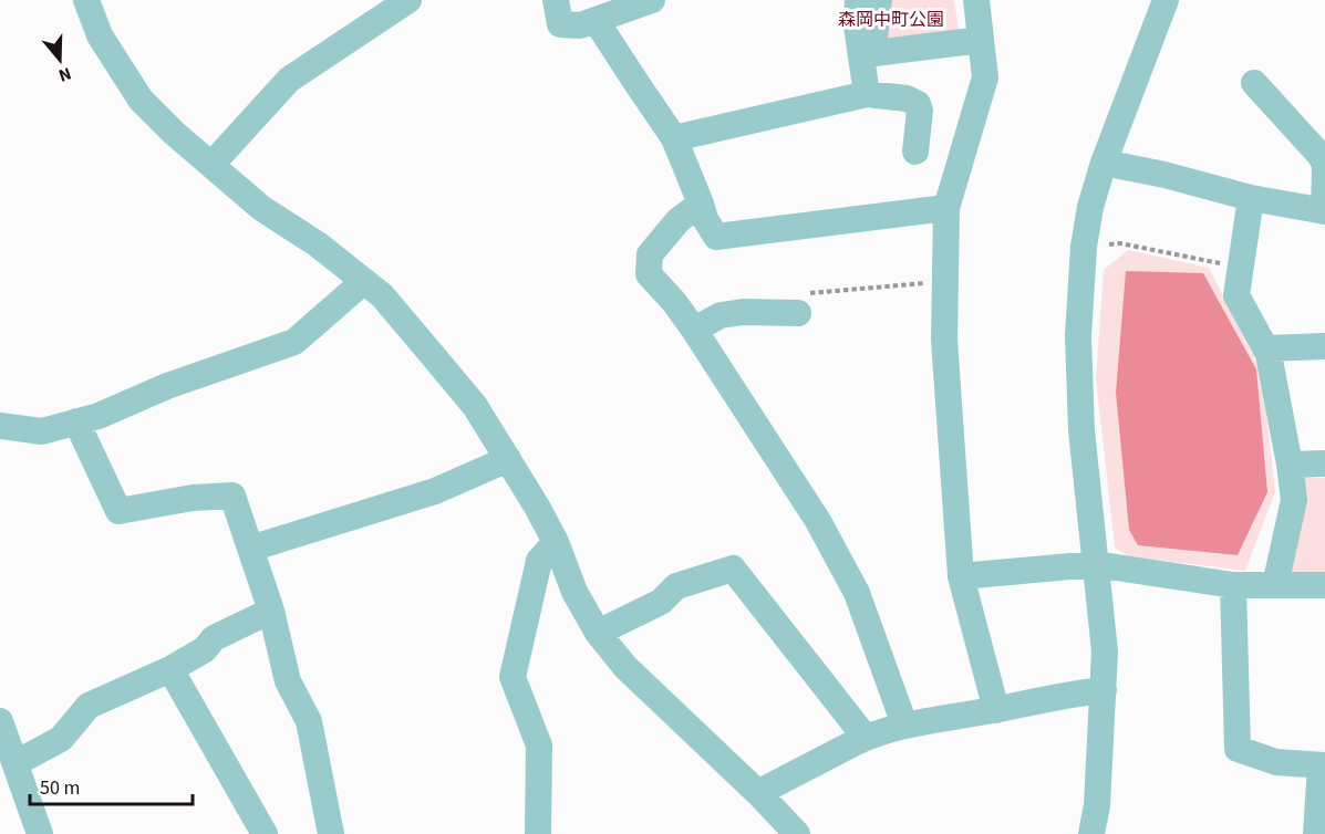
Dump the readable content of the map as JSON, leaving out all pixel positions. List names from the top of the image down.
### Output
{
  "parks": ["森岡中町公園"],
  "scale_bar": "50 m",
  "north": "bottom"
}
